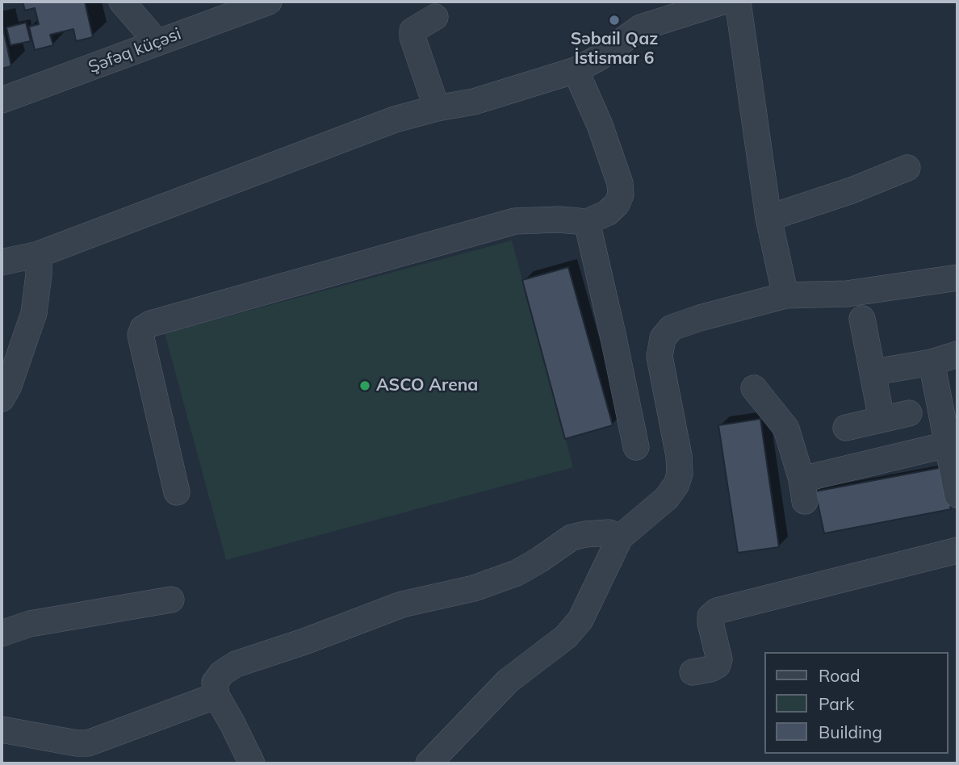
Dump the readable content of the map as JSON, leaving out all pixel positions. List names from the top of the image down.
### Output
{
  "streets": {
    "street": ["Şəfəq küçəsi"]
  },
  "places": ["Səbail Qaz İstismar 6", "ASCO Arena"],
  "legend": ["Road", "Park", "Building"]
}
